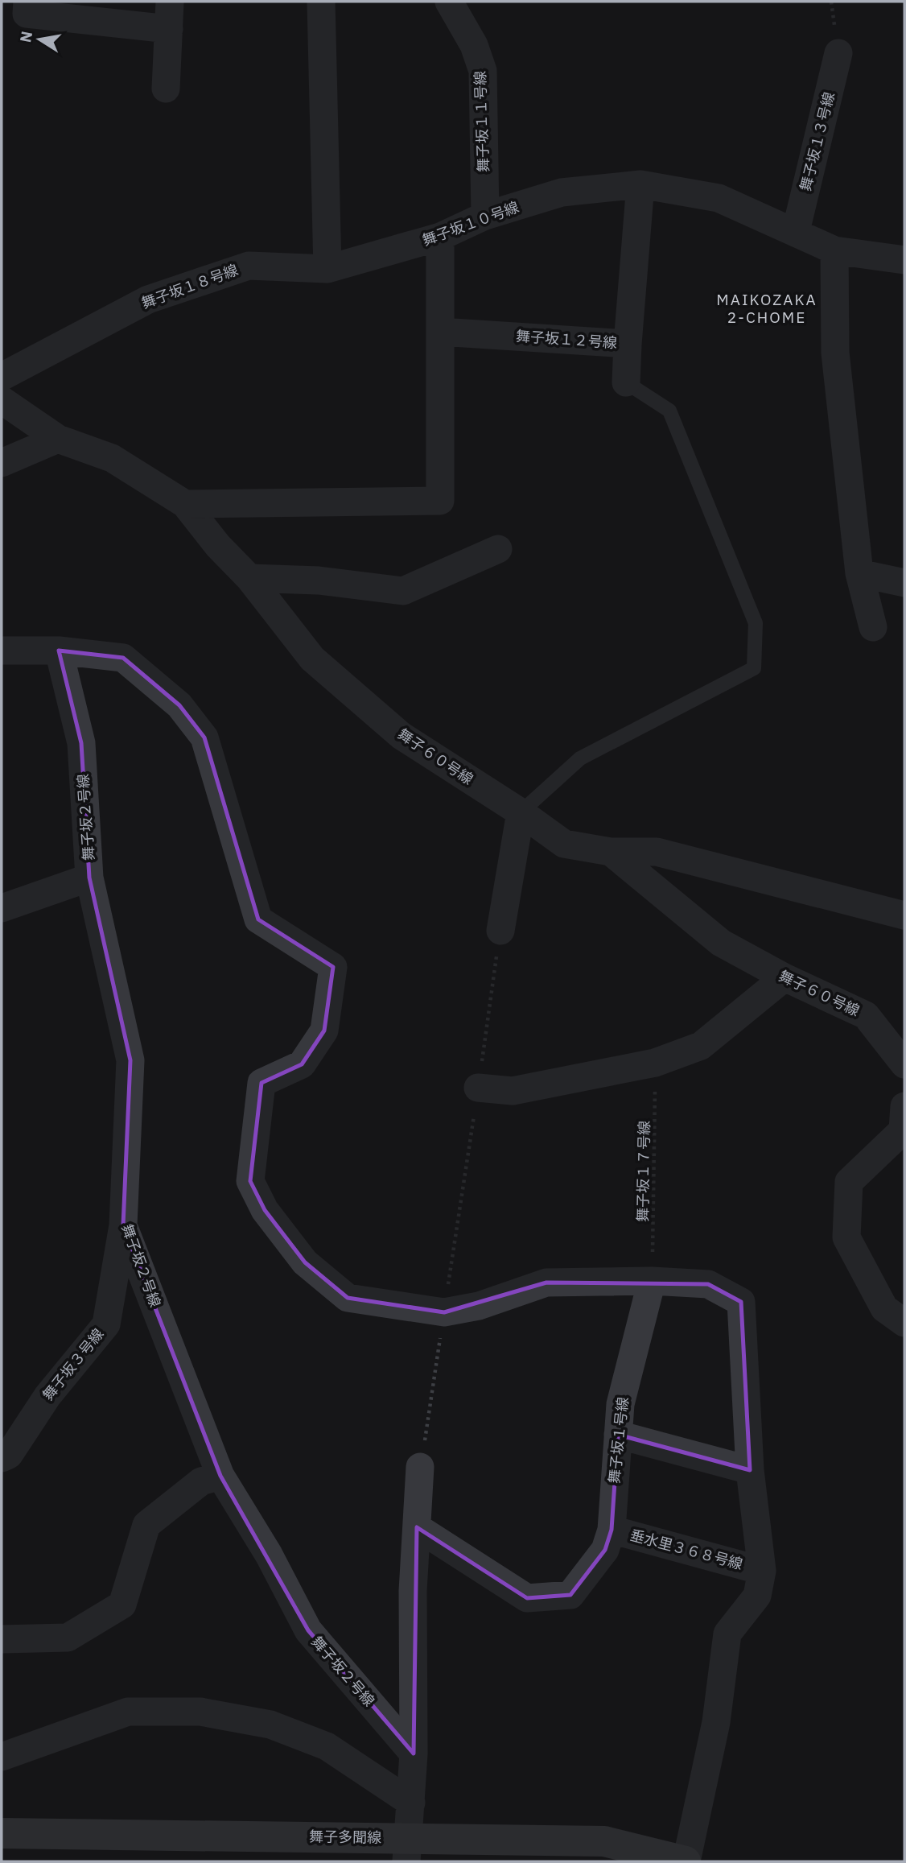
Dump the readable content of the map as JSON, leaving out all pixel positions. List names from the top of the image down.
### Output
{
  "streets": {
    "street": [
      "舞子坂１１号線",
      "舞子坂１３号線",
      "舞子坂１０号線",
      "舞子坂１８号線",
      "舞子坂１２号線",
      "舞子６０号線",
      "舞子坂２号線",
      "舞子坂３号線",
      "舞子坂１号線",
      "垂水里３６８号線",
      "舞子多聞線"
    ],
    "path": ["舞子坂１７号線"]
  },
  "crossings": [
    ["舞子坂１１号線", "舞子坂１０号線"],
    ["舞子坂１３号線", "舞子坂１０号線"],
    ["舞子坂１０号線", "舞子坂１８号線"],
    ["舞子坂１０号線", "舞子坂１２号線"],
    ["舞子坂２号線", "舞子坂３号線"],
    ["舞子坂１７号線", "舞子坂１号線"],
    ["舞子坂１号線", "垂水里３６８号線"]
  ],
  "districts": ["MAIKOZAKA 2-CHOME"],
  "north": "left"
}
